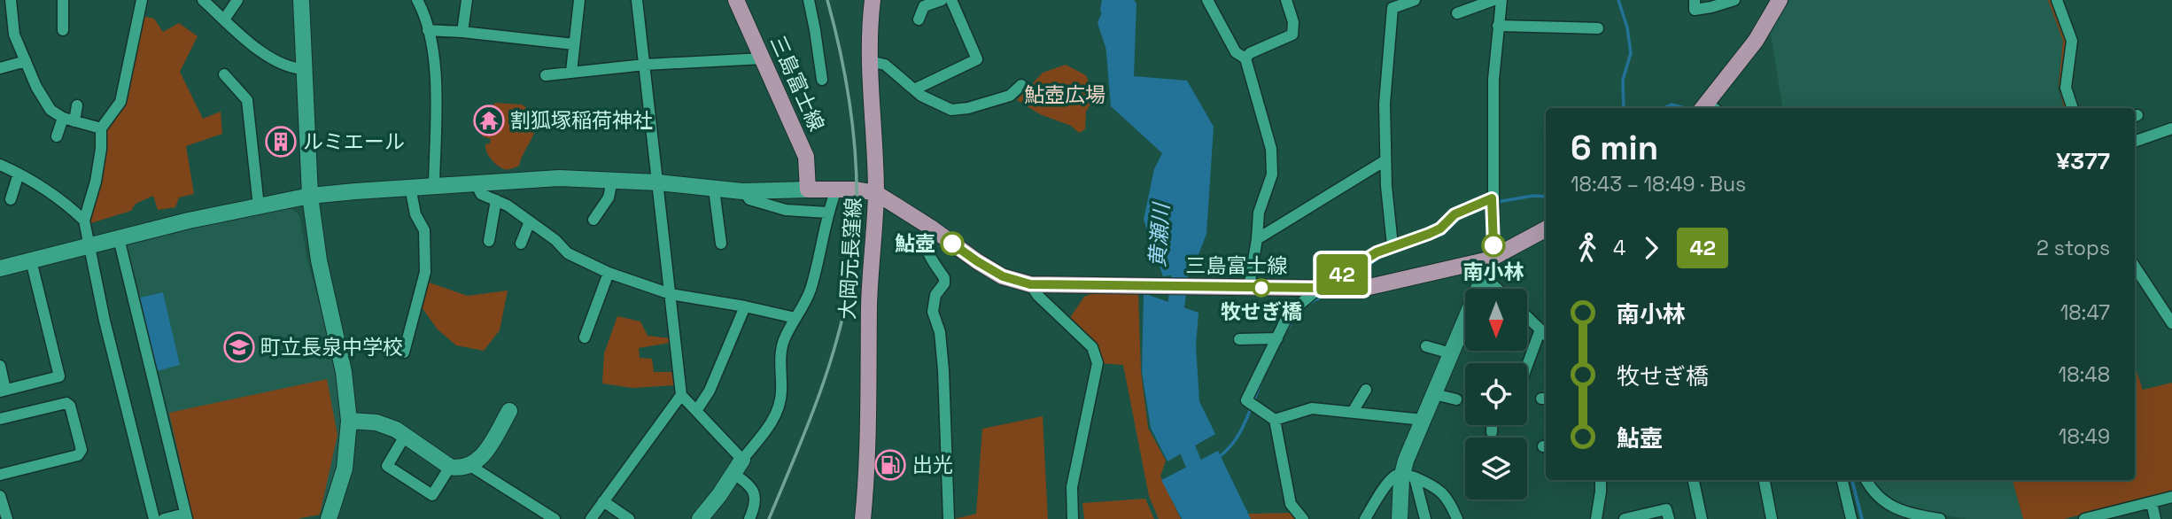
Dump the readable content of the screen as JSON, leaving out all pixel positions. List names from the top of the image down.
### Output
{
  "streets": {
    "main road": ["三島富士線", "大岡元長窪線"]
  },
  "crossings": [
    ["三島富士線", "大岡元長窪線"]
  ],
  "water": ["黄瀬川"],
  "parks": ["鮎壺広場"],
  "places": {
    "temple": ["割狐塚稲荷神社"],
    "building": ["ルミエール"],
    "other": ["鮎壺", "南小林", "牧せぎ橋"],
    "school or university": ["町立長泉中学校"],
    "fuel station": ["出光"]
  },
  "lines": ["bus line 42"],
  "north": "bottom",
  "page": {
    "on_map": "42",
    "heading": ["6 min", "18:43 – 18:49 · Bus", "¥377"],
    "legs": ["4", "42", "2 stops"],
    "list": [
      {
        "name": "南小林",
        "value": "18:47"
      },
      {
        "name": "牧せぎ橋",
        "value": "18:48"
      },
      {
        "name": "鮎壺",
        "value": "18:49"
      }
    ]
  }
}
